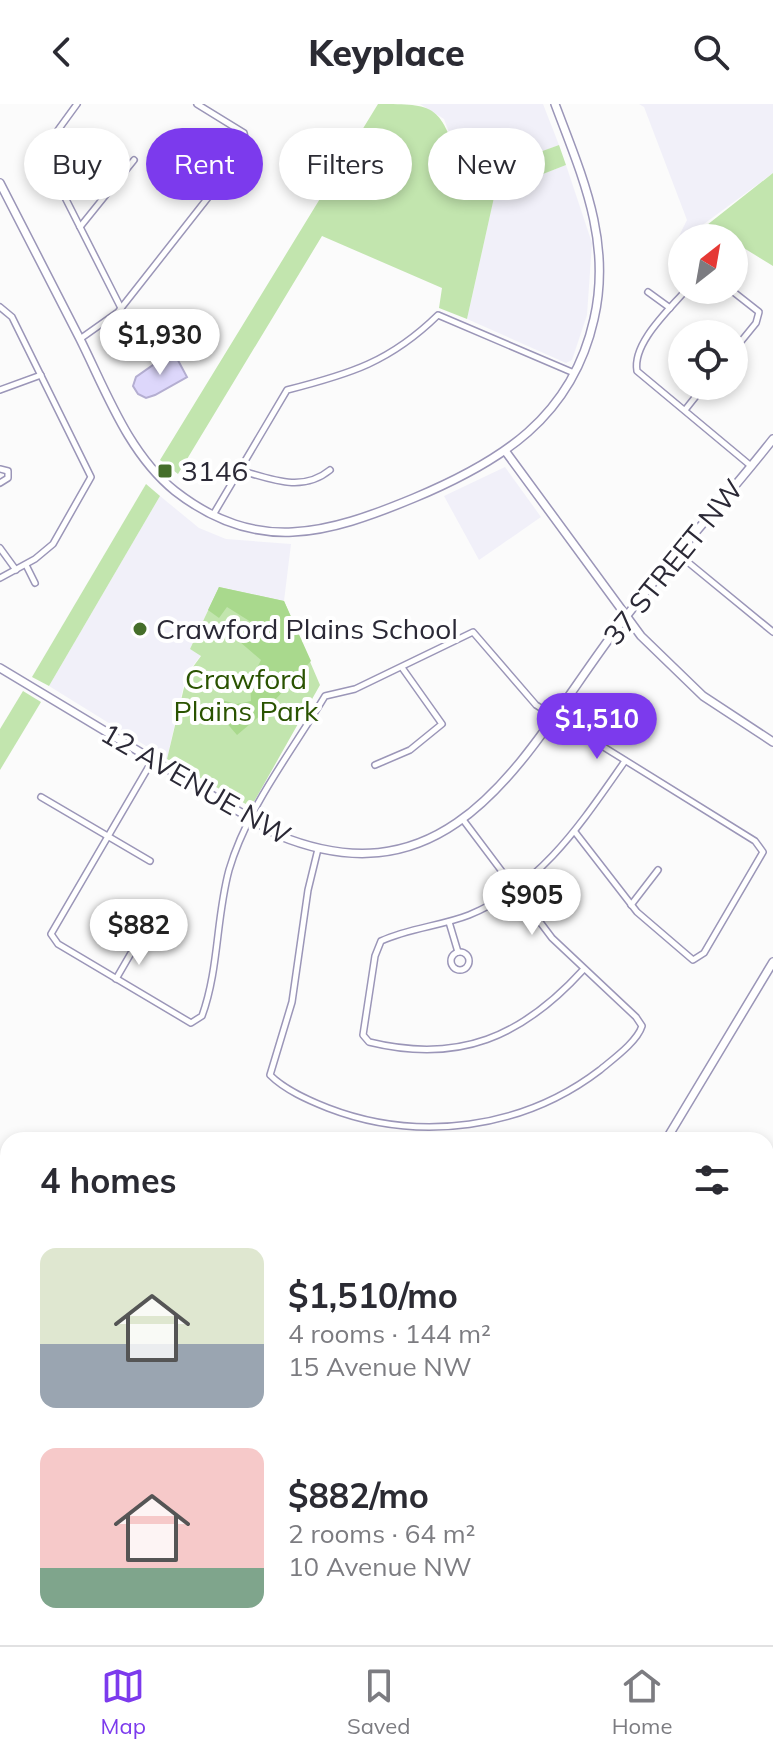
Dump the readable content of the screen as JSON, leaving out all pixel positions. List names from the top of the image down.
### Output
{
  "streets": {
    "street": ["37 STREET NW", "12 AVENUE NW"]
  },
  "crossings": [
    ["37 STREET NW", "12 AVENUE NW"]
  ],
  "parks": ["Crawford Plains Park"],
  "places": {
    "transit": ["3146"],
    "other": ["Crawford Plains School"]
  },
  "north": "top right",
  "page": {
    "header": "Keyplace",
    "chip": [
      "Buy",
      "Rent",
      "Filters",
      "New"
    ],
    "price": [
      "$1,930",
      "$1,510",
      "$905",
      "$882"
    ],
    "heading": "4 homes",
    "list": [
      {
        "name": "$1,510/mo",
        "note": "4 rooms · 144 m² · 15 Avenue NW"
      },
      {
        "name": "$882/mo",
        "note": "2 rooms · 64 m² · 10 Avenue NW"
      }
    ],
    "tabs": ["Map", "Saved", "Home"]
  }
}
